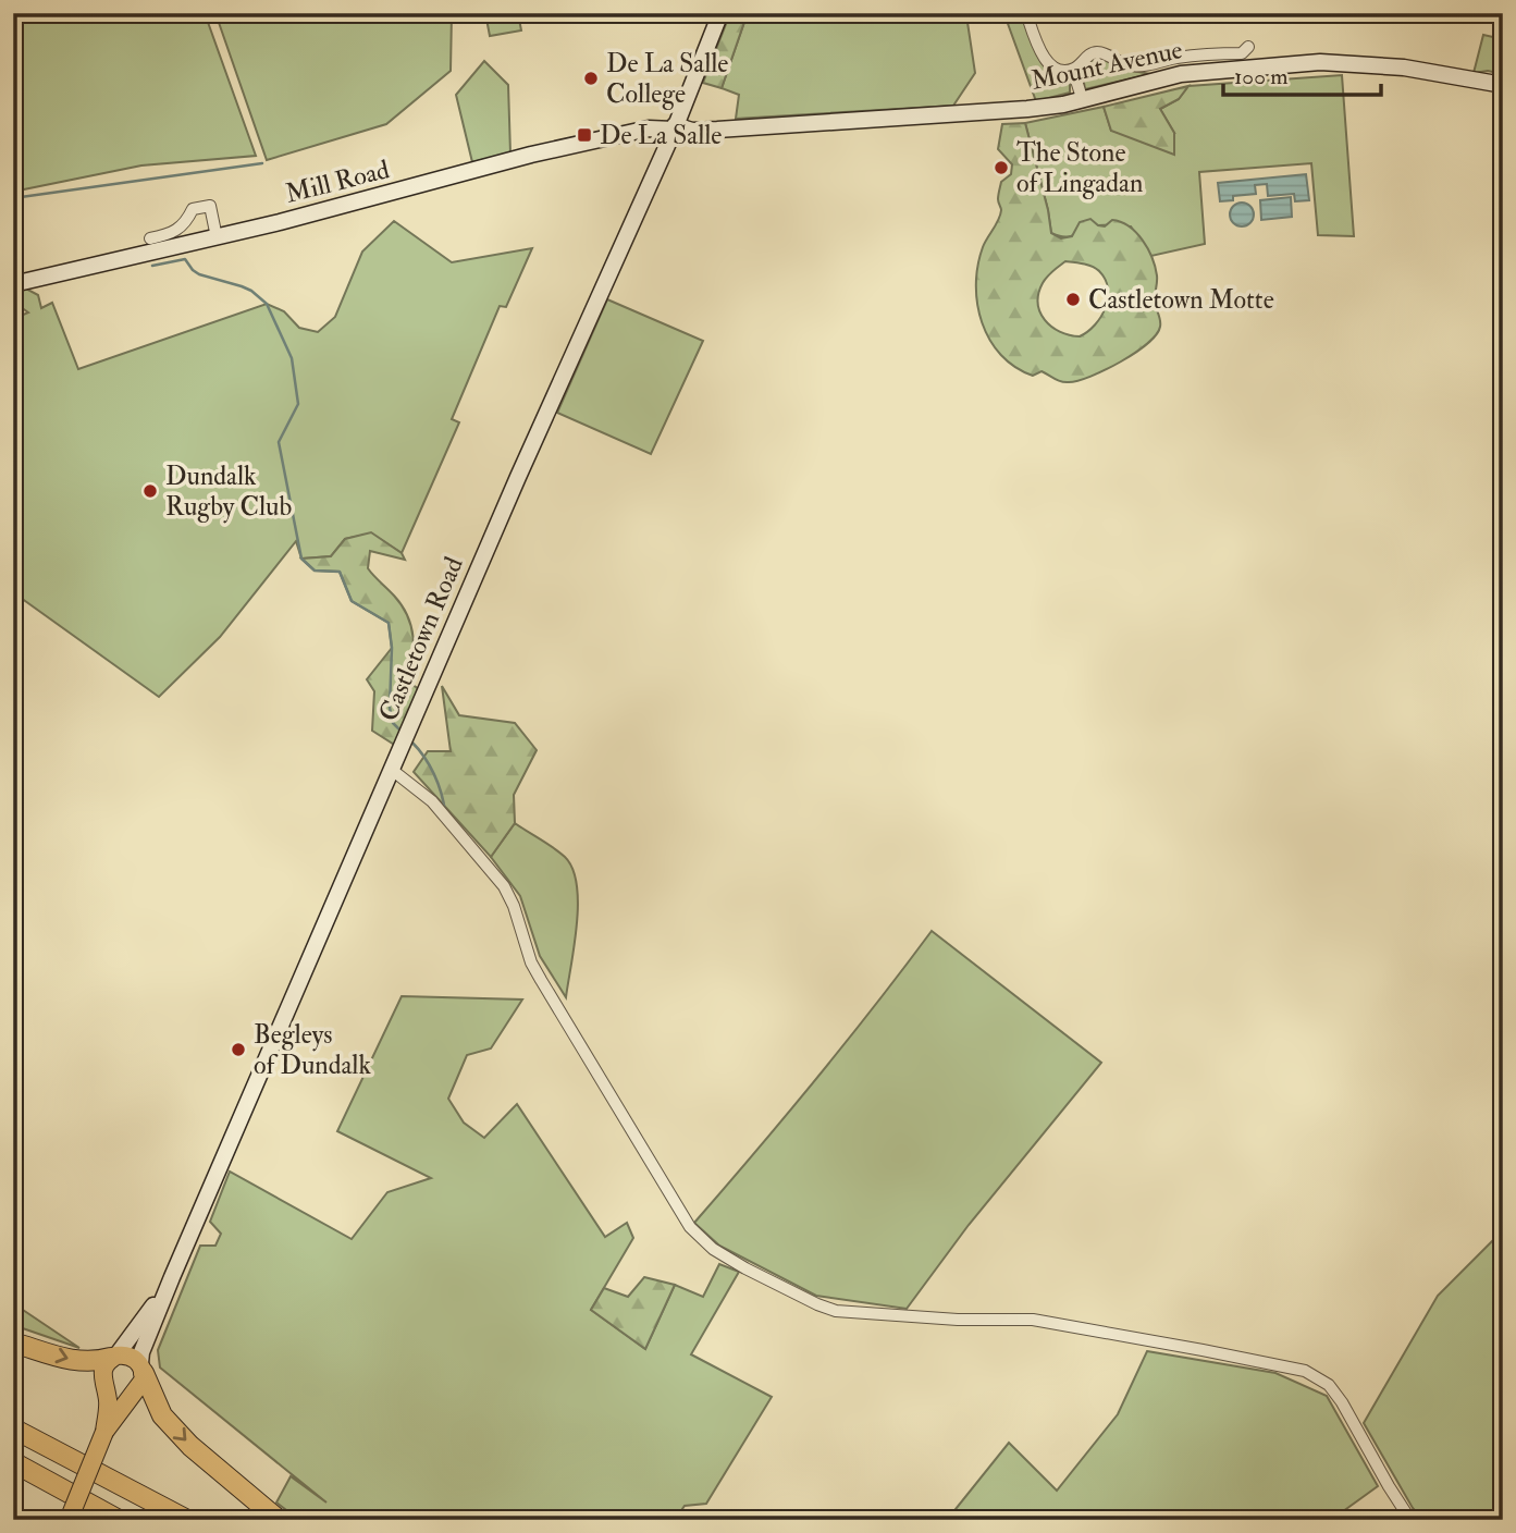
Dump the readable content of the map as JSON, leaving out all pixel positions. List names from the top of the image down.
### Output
{
  "streets": {
    "main road": ["Mount Avenue", "Mill Road", "Castletown Road"]
  },
  "crossings": [
    ["Mount Avenue", "Mill Road"],
    ["Mount Avenue", "Castletown Road"],
    ["Mill Road", "Castletown Road"]
  ],
  "places": {
    "other": [
      "De La Salle College",
      "The Stone of Lingadan",
      "Castletown Motte",
      "Dundalk Rugby Club",
      "Begleys of Dundalk"
    ],
    "transit": ["De La Salle"]
  },
  "scale_bar": "100 m"
}
